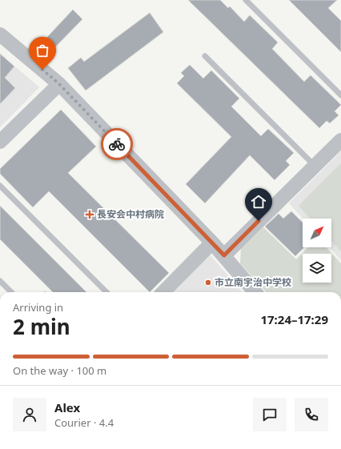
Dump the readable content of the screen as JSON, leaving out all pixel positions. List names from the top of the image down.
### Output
{
  "places": {
    "health": ["長安会中村病院"],
    "other": ["市立南宇治中学校"]
  },
  "north": "top right",
  "page": {
    "heading": ["2 min", "Arriving in", "17:24–17:29"],
    "panel": ["Alex", "Courier · 4.4"],
    "bar": "On the way · 100 m"
  }
}
